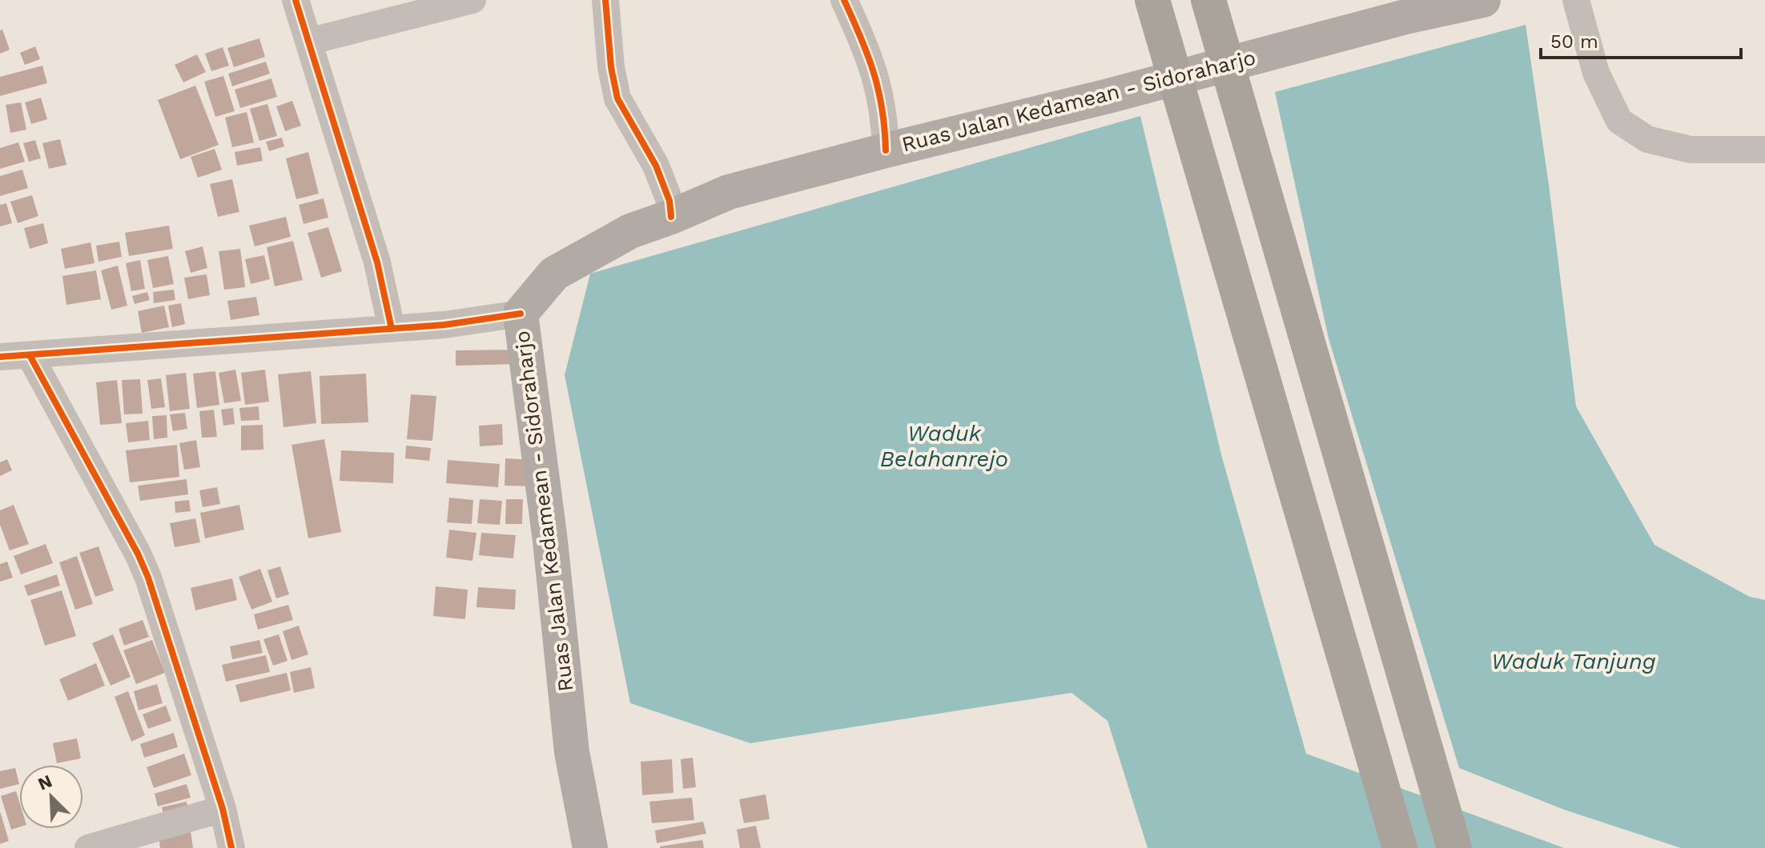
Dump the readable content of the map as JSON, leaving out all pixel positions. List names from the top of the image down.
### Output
{
  "streets": {
    "main road": ["Ruas Jalan Kedamean - Sidoraharjo"]
  },
  "water": ["Waduk Belahanrejo", "Waduk Tanjung"],
  "scale_bar": "50 m",
  "north": "top left"
}
